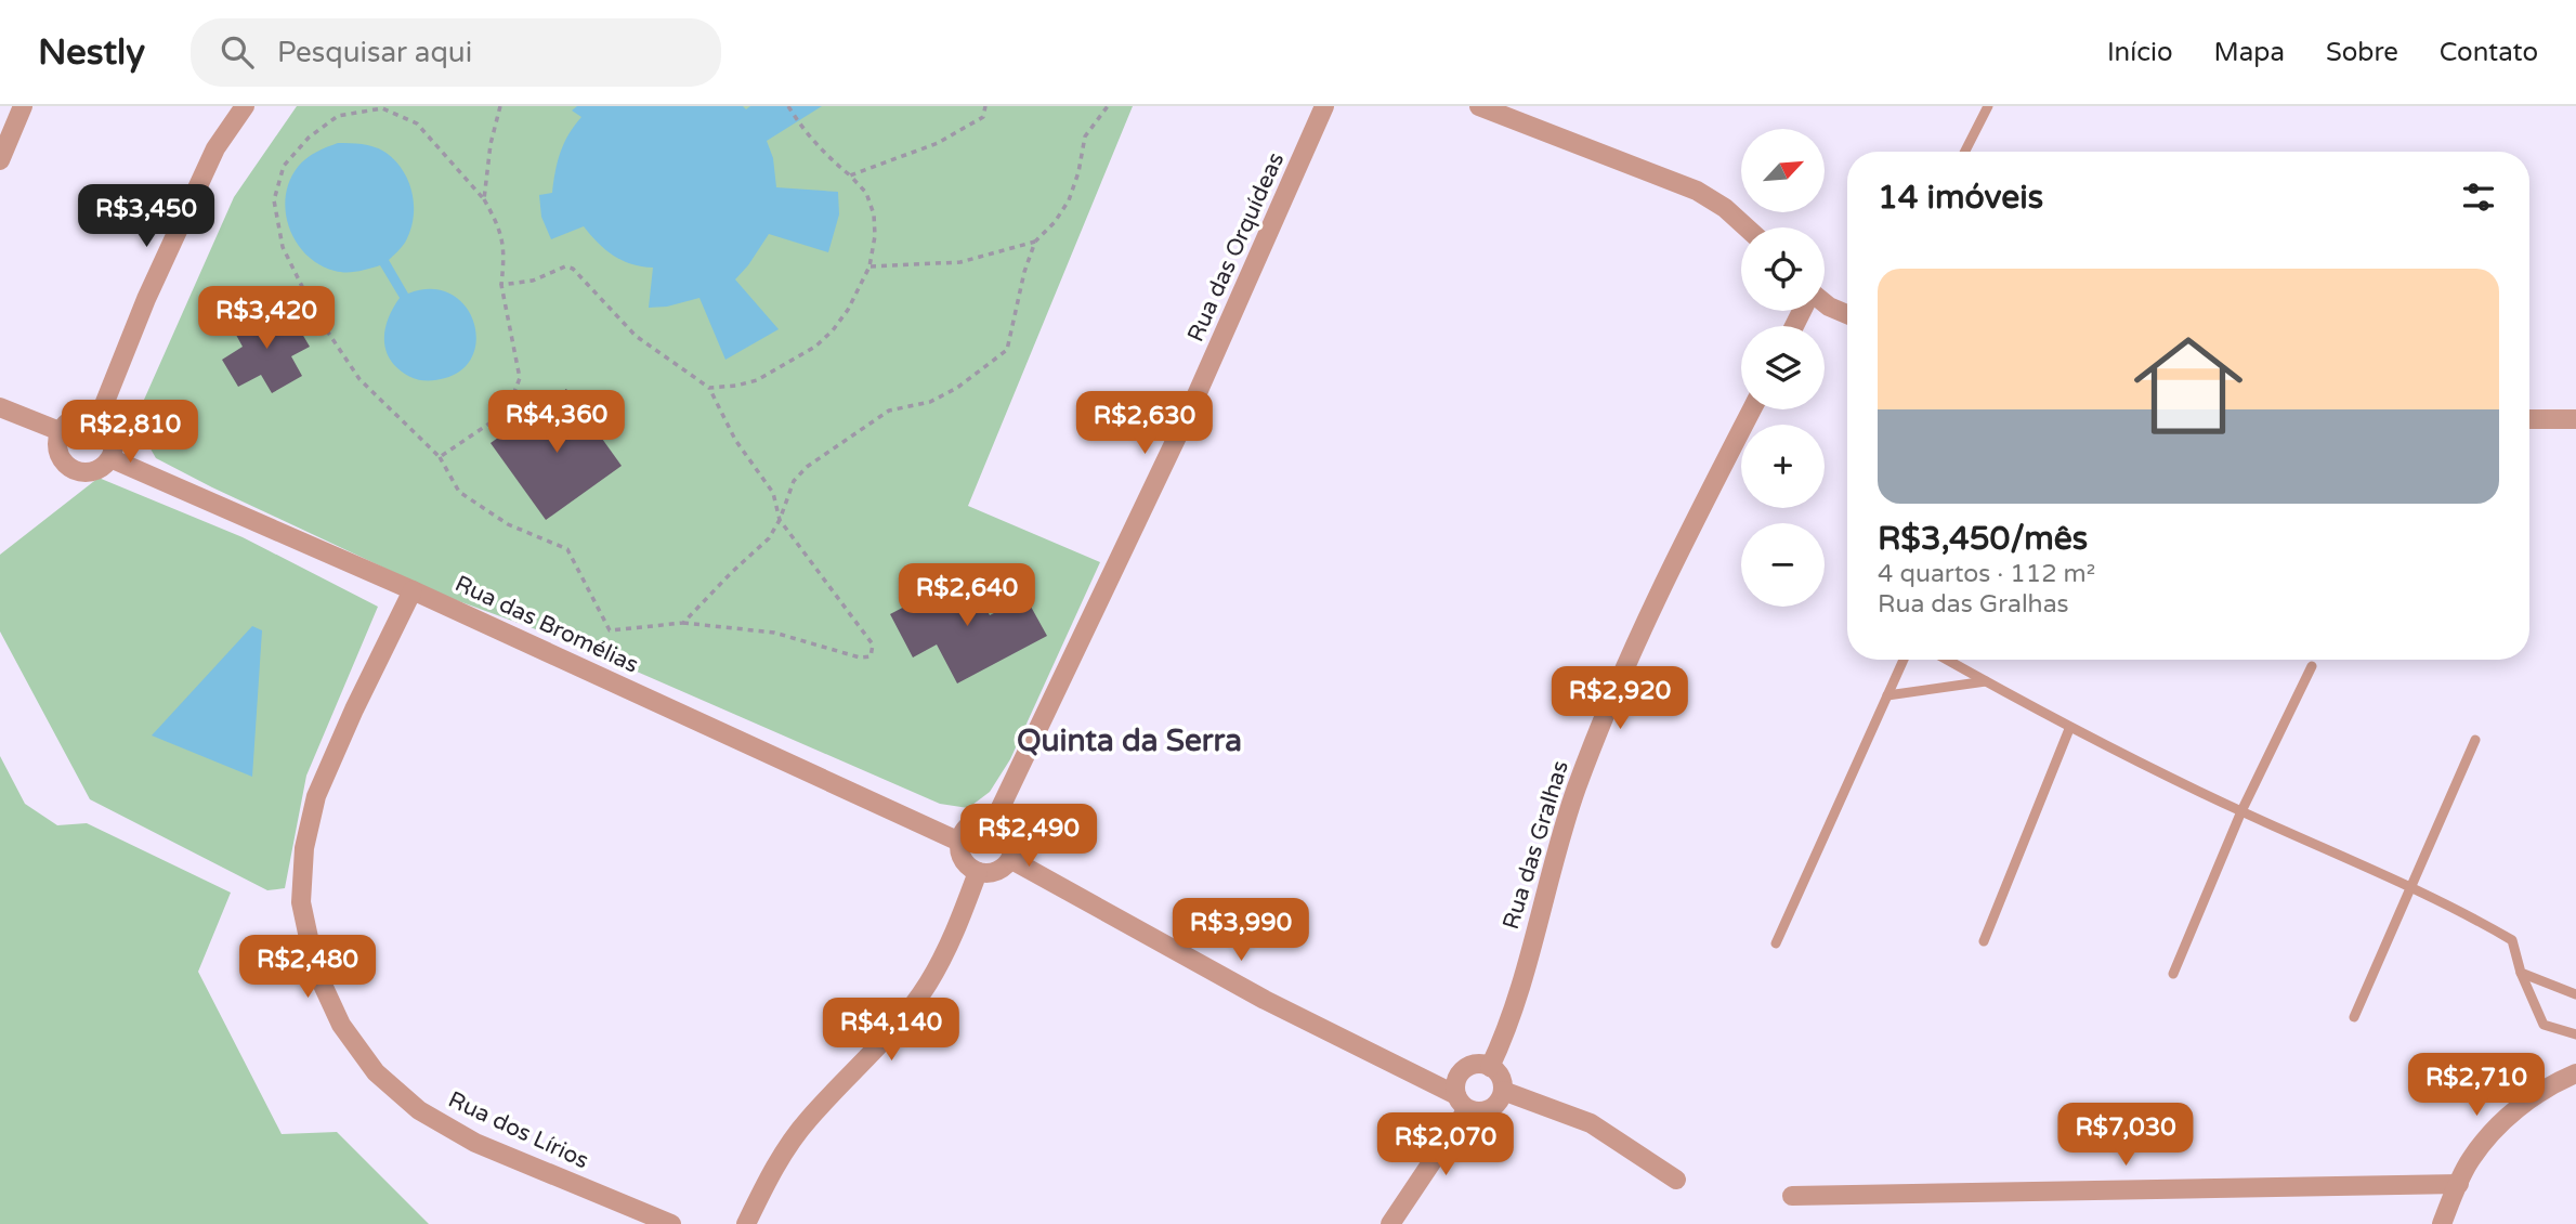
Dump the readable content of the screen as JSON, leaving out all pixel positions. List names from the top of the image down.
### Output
{
  "streets": {
    "street": [
      "Rua das Orquídeas",
      "Rua das Bromélias",
      "Rua das Gralhas",
      "Rua dos Lírios"
    ]
  },
  "crossings": [
    ["Rua das Orquídeas", "Rua das Bromélias"],
    ["Rua das Bromélias", "Rua dos Lírios"]
  ],
  "districts": ["Quinta da Serra"],
  "north": "top right",
  "page": {
    "header": "Nestly",
    "search": "Pesquisar aqui",
    "nav": [
      "Início",
      "Mapa",
      "Sobre",
      "Contato"
    ],
    "map_buttons": ["+", "−"],
    "heading": "14 imóveis",
    "price": [
      "R$3,450",
      "R$3,420",
      "R$4,360",
      "R$2,630",
      "R$2,810",
      "R$2,640",
      "R$2,920",
      "R$2,490",
      "R$3,990",
      "R$2,480",
      "R$4,140",
      "R$2,710",
      "R$7,030",
      "R$2,070"
    ],
    "list": [
      {
        "name": "R$3,450/mês",
        "note": "4 quartos · 112 m² · Rua das Gralhas"
      }
    ]
  }
}
